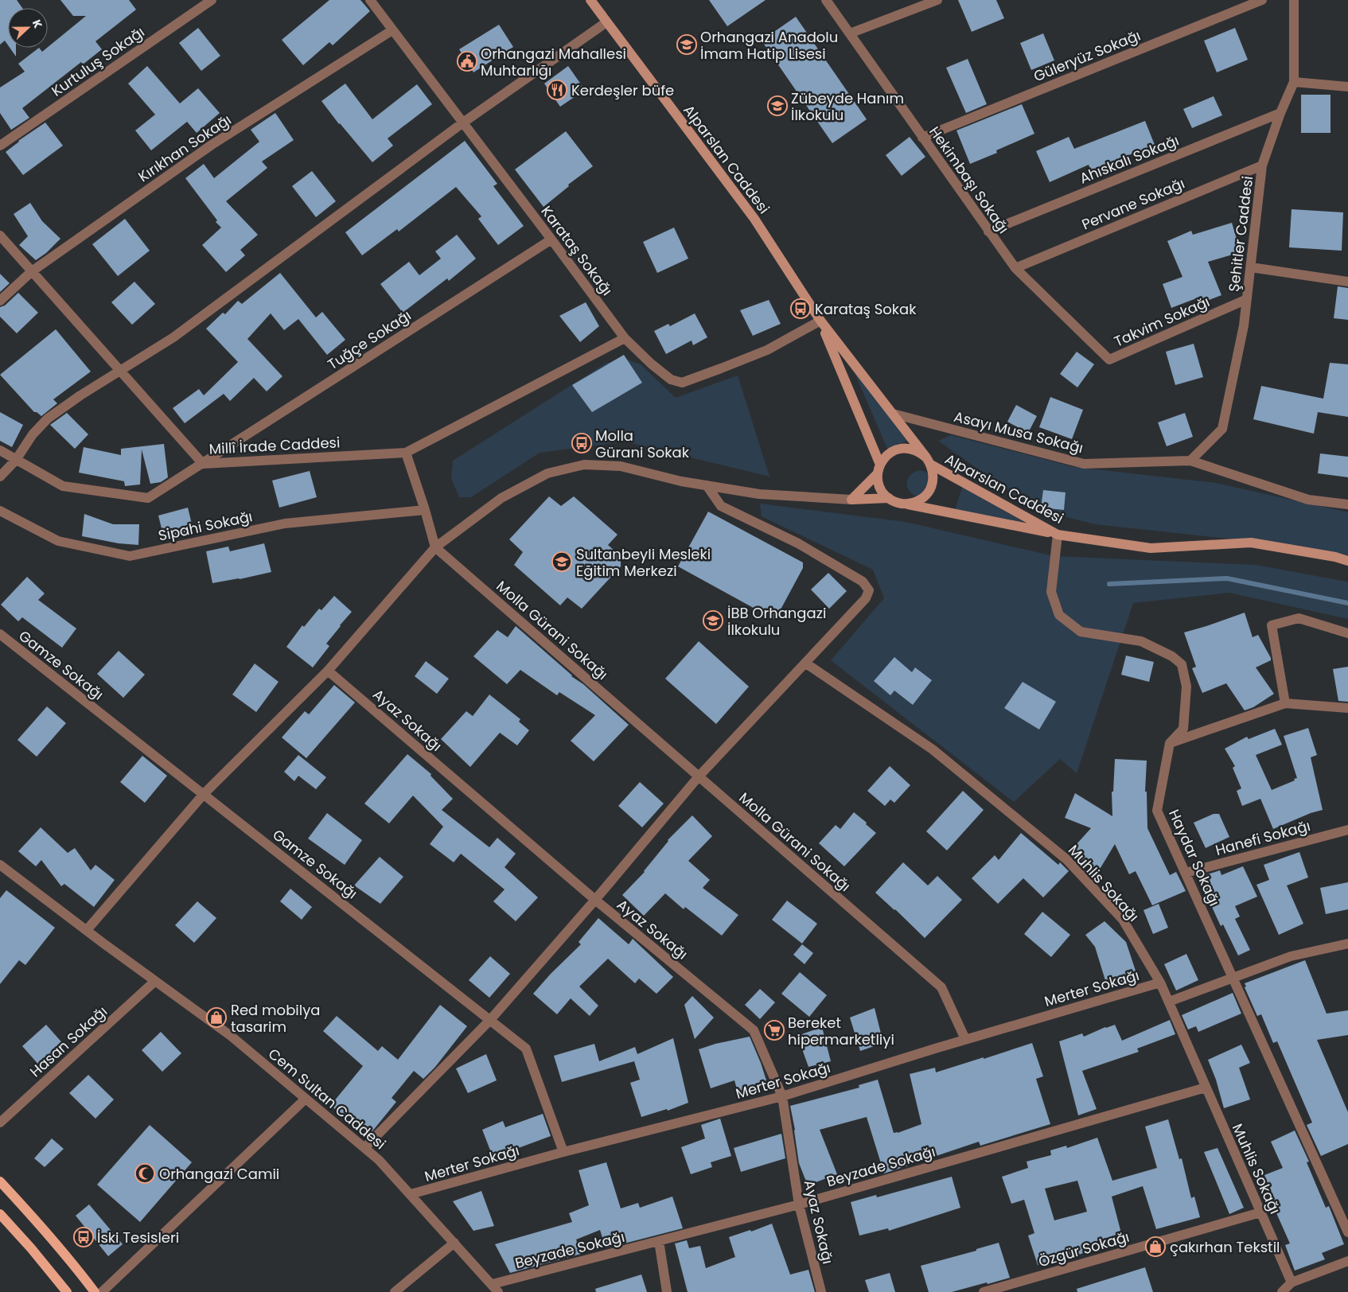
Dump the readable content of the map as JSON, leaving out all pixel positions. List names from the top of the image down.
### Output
{
  "streets": {
    "street": [
      "Güleryüz Sokağı",
      "Kurtuluş Sokağı",
      "Kırıkhan Sokağı",
      "Alparslan Caddesi",
      "Ahıskalı Sokağı",
      "Hekimbaşı Sokağı",
      "Pervane Sokağı",
      "Şehitler Caddesi",
      "Karataş Sokağı",
      "Takvim Sokağı",
      "Tuğçe Sokağı",
      "Asayı Musa Sokağı",
      "Millî İrade Caddesi",
      "Sipahi Sokağı",
      "Molla Gürani Sokağı",
      "Gamze Sokağı",
      "Ayaz Sokağı",
      "Hanefi Sokağı",
      "Haydar Sokağı",
      "Muhlis Sokağı",
      "Merter Sokağı",
      "Hasan Sokağı",
      "Cem Sultan Caddesi",
      "Beyzade Sokağı",
      "Özgür Sokağı"
    ]
  },
  "crossings": [
    ["Güleryüz Sokağı", "Hekimbaşı Sokağı"],
    ["Kırıkhan Sokağı", "Karataş Sokağı"],
    ["Kırıkhan Sokağı", "Millî İrade Caddesi"],
    ["Alparslan Caddesi", "Karataş Sokağı"],
    ["Ahıskalı Sokağı", "Hekimbaşı Sokağı"],
    ["Ahıskalı Sokağı", "Şehitler Caddesi"],
    ["Hekimbaşı Sokağı", "Pervane Sokağı"],
    ["Hekimbaşı Sokağı", "Takvim Sokağı"],
    ["Pervane Sokağı", "Şehitler Caddesi"],
    ["Şehitler Caddesi", "Takvim Sokağı"],
    ["Şehitler Caddesi", "Asayı Musa Sokağı"],
    ["Karataş Sokağı", "Tuğçe Sokağı"],
    ["Karataş Sokağı", "Millî İrade Caddesi"],
    ["Tuğçe Sokağı", "Millî İrade Caddesi"],
    ["Molla Gürani Sokağı", "Merter Sokağı"],
    ["Gamze Sokağı", "Merter Sokağı"],
    ["Ayaz Sokağı", "Merter Sokağı"],
    ["Ayaz Sokağı", "Beyzade Sokağı"],
    ["Hanefi Sokağı", "Haydar Sokağı"],
    ["Muhlis Sokağı", "Merter Sokağı"],
    ["Muhlis Sokağı", "Beyzade Sokağı"],
    ["Muhlis Sokağı", "Özgür Sokağı"],
    ["Merter Sokağı", "Cem Sultan Caddesi"],
    ["Hasan Sokağı", "Cem Sultan Caddesi"],
    ["Cem Sultan Caddesi", "Beyzade Sokağı"]
  ],
  "places": {
    "school or university": [
      "Orhangazi Anadolu İmam Hatip Lisesi",
      "Zübeyde Hanım İlkokulu",
      "Sultanbeyli Mesleki Eğitim Merkezi",
      "İBB Orhangazi İlkokulu"
    ],
    "public building": ["Orhangazi Mahallesi Muhtarlığı"],
    "restaurant": ["Kerdeşler büfe"],
    "bus stop": ["Karataş Sokak", "Molla Gürani Sokak", "İski Tesisleri"],
    "shop": ["Red mobilya tasarim", "çakırhan Tekstil"],
    "supermarket": ["Bereket hipermarketliyi"],
    "mosque": ["Orhangazi Camii"]
  },
  "north": "right"
}
